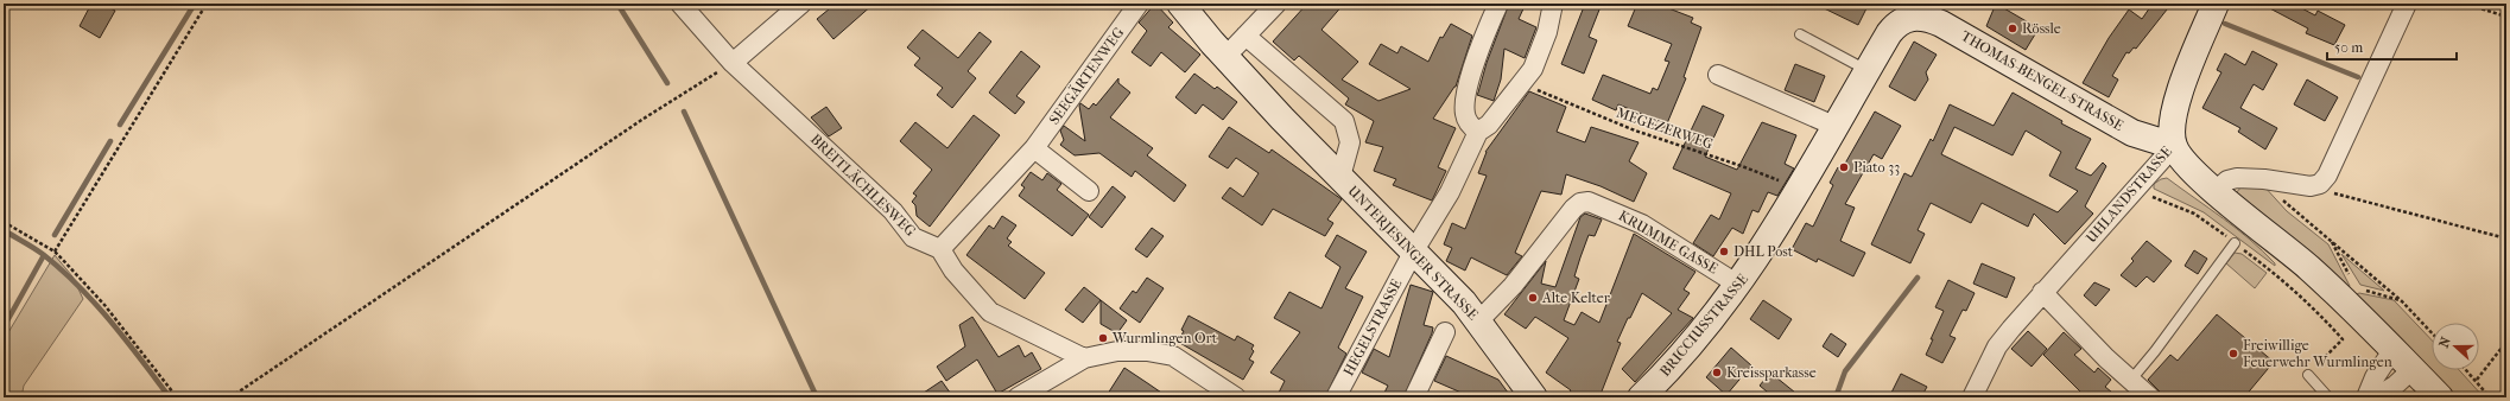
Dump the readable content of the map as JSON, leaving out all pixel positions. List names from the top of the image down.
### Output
{
  "streets": {
    "main road": [
      "THOMAS-BENGEL-STRASSE",
      "UHLANDSTRASSE",
      "UNTERJESINGER STRASSE",
      "BRICCIUSSTRASSE"
    ],
    "street": [
      "SEEGÄRTENWEG",
      "BREITLÄCHLESWEG",
      "KRUMME GASSE",
      "HEGELSTRASSE"
    ],
    "path": ["MEGEZERWEG"]
  },
  "crossings": [
    ["SEEGÄRTENWEG", "BREITLÄCHLESWEG"],
    ["THOMAS-BENGEL-STRASSE", "UHLANDSTRASSE"],
    ["THOMAS-BENGEL-STRASSE", "BRICCIUSSTRASSE"],
    ["MEGEZERWEG", "BRICCIUSSTRASSE"],
    ["MEGEZERWEG", "HEGELSTRASSE"],
    ["KRUMME GASSE", "UNTERJESINGER STRASSE"],
    ["KRUMME GASSE", "BRICCIUSSTRASSE"],
    ["UNTERJESINGER STRASSE", "HEGELSTRASSE"]
  ],
  "places": [
    "Rössle",
    "Piato 33",
    "DHL Post",
    "Alte Kelter",
    "Wurmlingen Ort",
    "Freiwillige Feuerwehr Wurmlingen",
    "Kreissparkasse"
  ],
  "scale_bar": "50 m",
  "north": "left"
}
